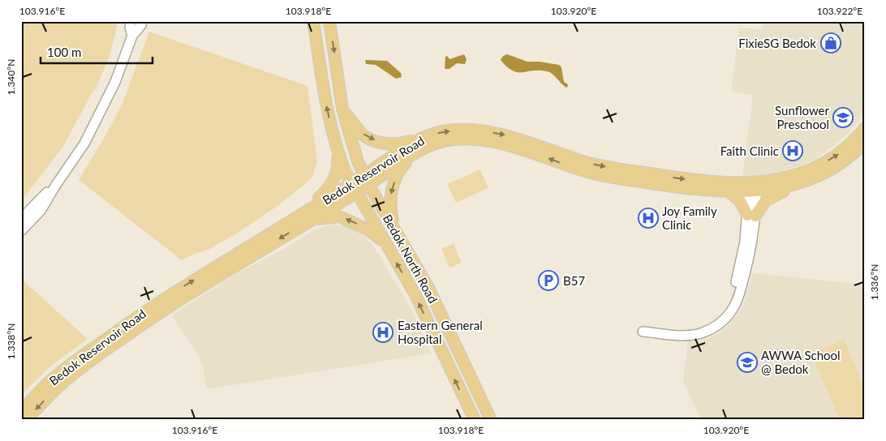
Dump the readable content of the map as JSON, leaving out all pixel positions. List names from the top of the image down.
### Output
{
  "streets": {
    "main road": ["Bedok Reservoir Road", "Bedok North Road"]
  },
  "crossings": [
    ["Bedok Reservoir Road", "Bedok North Road"]
  ],
  "places": {
    "shop": ["FixieSG Bedok"],
    "school or university": ["Sunflower Preschool", "AWWA School @ Bedok"],
    "hospital": ["Faith Clinic", "Joy Family Clinic", "Eastern General Hospital"],
    "parking": ["B57"]
  },
  "scale_bar": "100 m",
  "coordinates": [
    "103.916°E",
    "103.918°E",
    "103.920°E",
    "103.922°E",
    "1.340°N",
    "1.336°N",
    "1.338°N"
  ]
}
